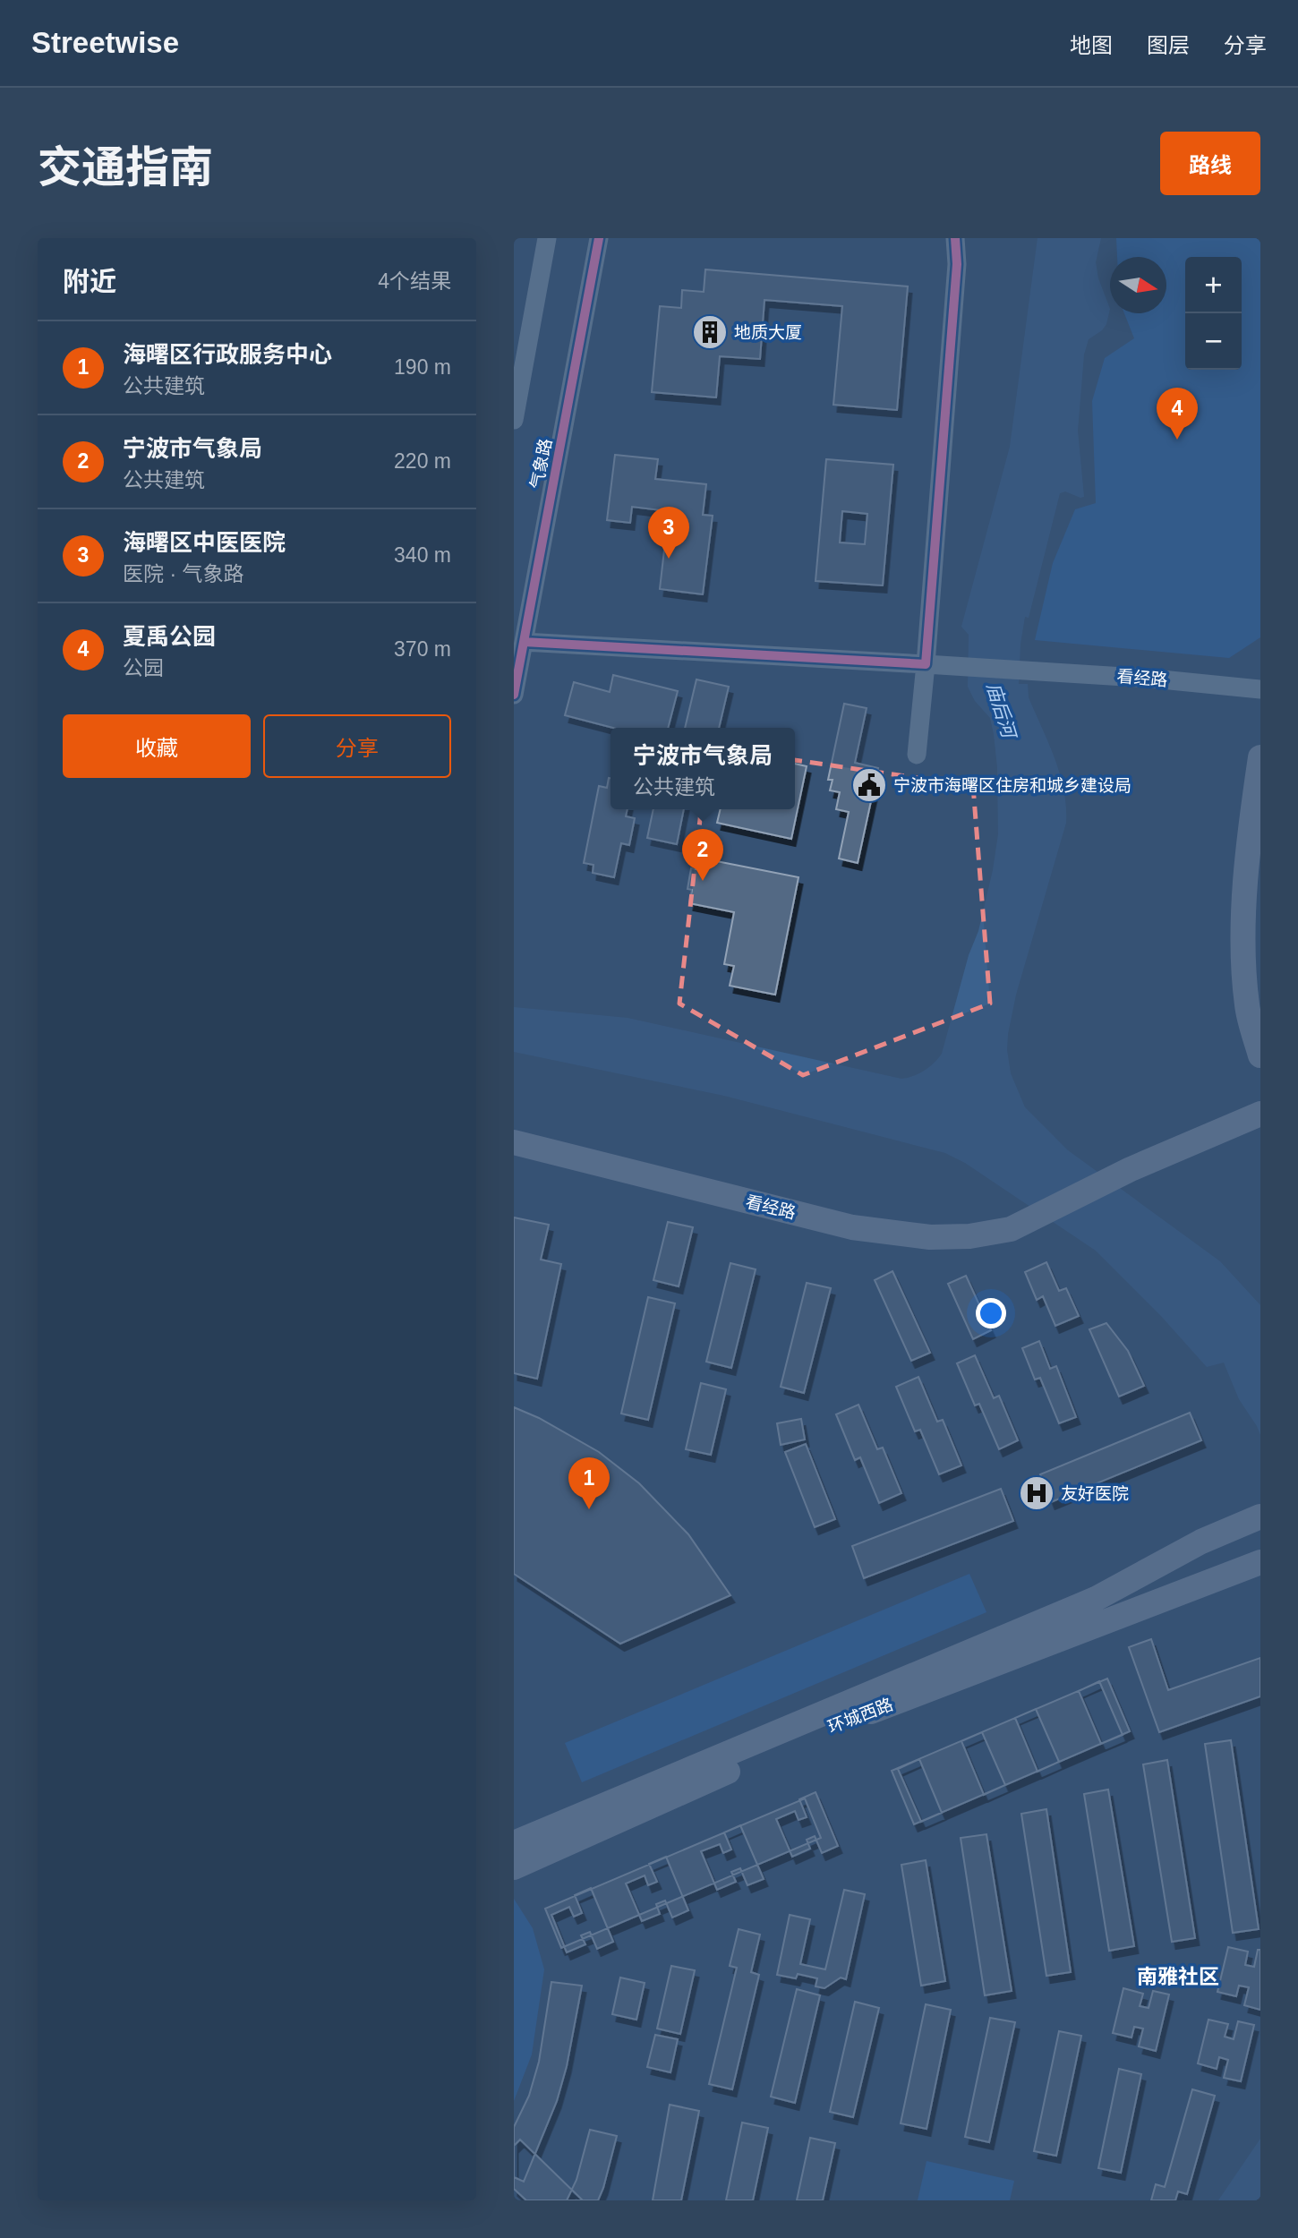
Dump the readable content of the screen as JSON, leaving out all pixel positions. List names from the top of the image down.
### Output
{
  "streets": {
    "main road": ["看经路", "环城西路"],
    "street": ["气象路"]
  },
  "crossings": [
    ["气象路", "看经路"]
  ],
  "districts": ["南雅社区"],
  "water": ["庙后河"],
  "places": {
    "building": ["地质大厦"],
    "public building": ["宁波市海曙区住房和城乡建设局"],
    "hospital": ["友好医院"]
  },
  "north": "right",
  "page": {
    "header": "Streetwise",
    "nav": ["地图", "图层", "分享"],
    "title": "交通指南",
    "buttons": [
      "路线",
      ["收藏", "分享"]
    ],
    "heading": ["附近", "4个结果"],
    "map_buttons": ["+", "−"],
    "list": [
      {
        "mark": "1",
        "name": "海曙区行政服务中心",
        "note": "公共建筑",
        "value": "190 m"
      },
      {
        "mark": "2",
        "name": "宁波市气象局",
        "note": "公共建筑",
        "value": "220 m"
      },
      {
        "mark": "3",
        "name": "海曙区中医医院",
        "note": "医院 · 气象路",
        "value": "340 m"
      },
      {
        "mark": "4",
        "name": "夏禹公园",
        "note": "公园",
        "value": "370 m"
      }
    ],
    "pins": [
      "4",
      "3",
      "2",
      "1"
    ],
    "popup": ["宁波市气象局", "公共建筑"]
  }
}
